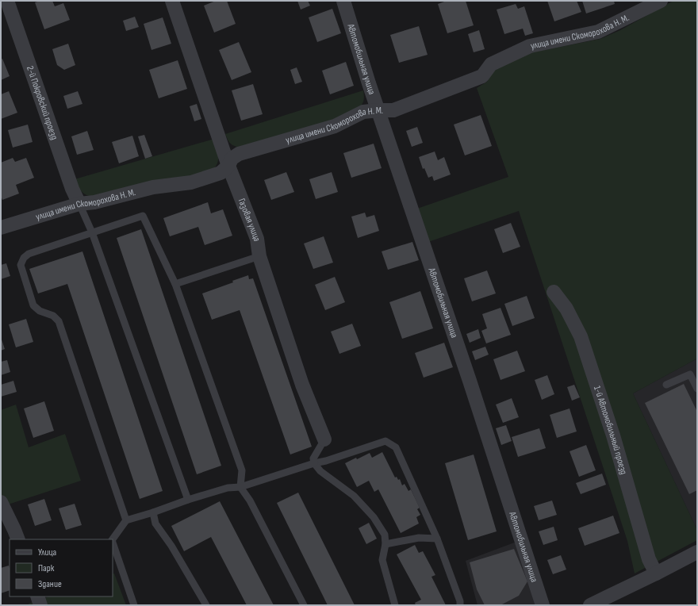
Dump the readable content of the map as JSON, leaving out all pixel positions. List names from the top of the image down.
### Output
{
  "streets": {
    "street": [
      "улица имени Скоморохова Н. М.",
      "Автомобильная улица",
      "2-й Покровский проезд",
      "Газовая улица",
      "1-й Автомобильный проезд"
    ]
  },
  "crossings": [
    ["улица имени Скоморохова Н. М.", "Автомобильная улица"],
    ["улица имени Скоморохова Н. М.", "2-й Покровский проезд"],
    ["улица имени Скоморохова Н. М.", "Газовая улица"]
  ],
  "legend": ["Улица", "Парк", "Здание"]
}
